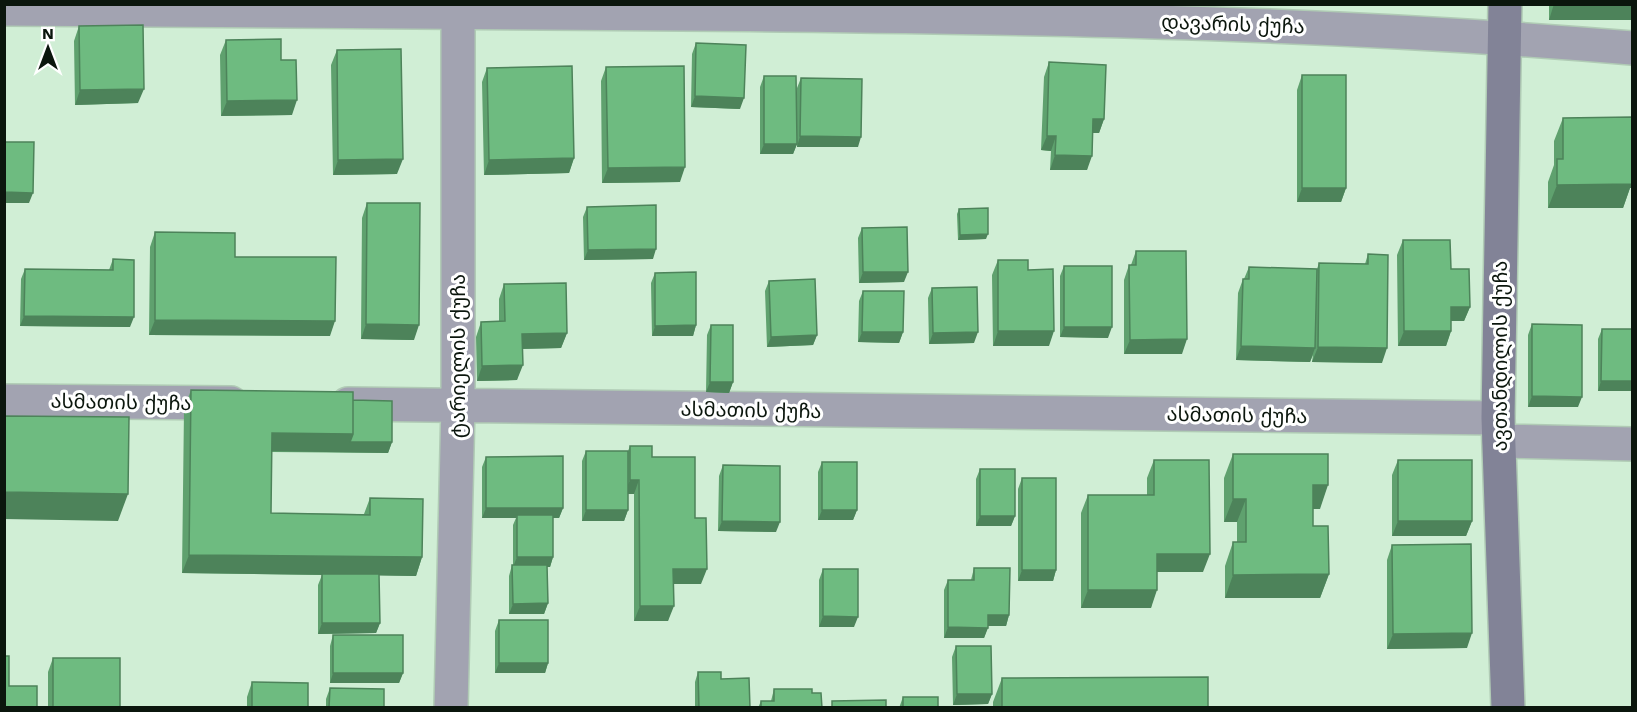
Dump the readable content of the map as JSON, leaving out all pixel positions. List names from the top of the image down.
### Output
{
  "streets": {
    "street": [
      "დავარის ქუჩა",
      "ტარიელის ქუჩა",
      "ავთანდილის ქუჩა",
      "ასმათის ქუჩა"
    ]
  },
  "crossings": [
    ["დავარის ქუჩა", "ტარიელის ქუჩა"],
    ["დავარის ქუჩა", "ავთანდილის ქუჩა"],
    ["ტარიელის ქუჩა", "ასმათის ქუჩა"],
    ["ავთანდილის ქუჩა", "ასმათის ქუჩა"]
  ],
  "north": "top"
}
